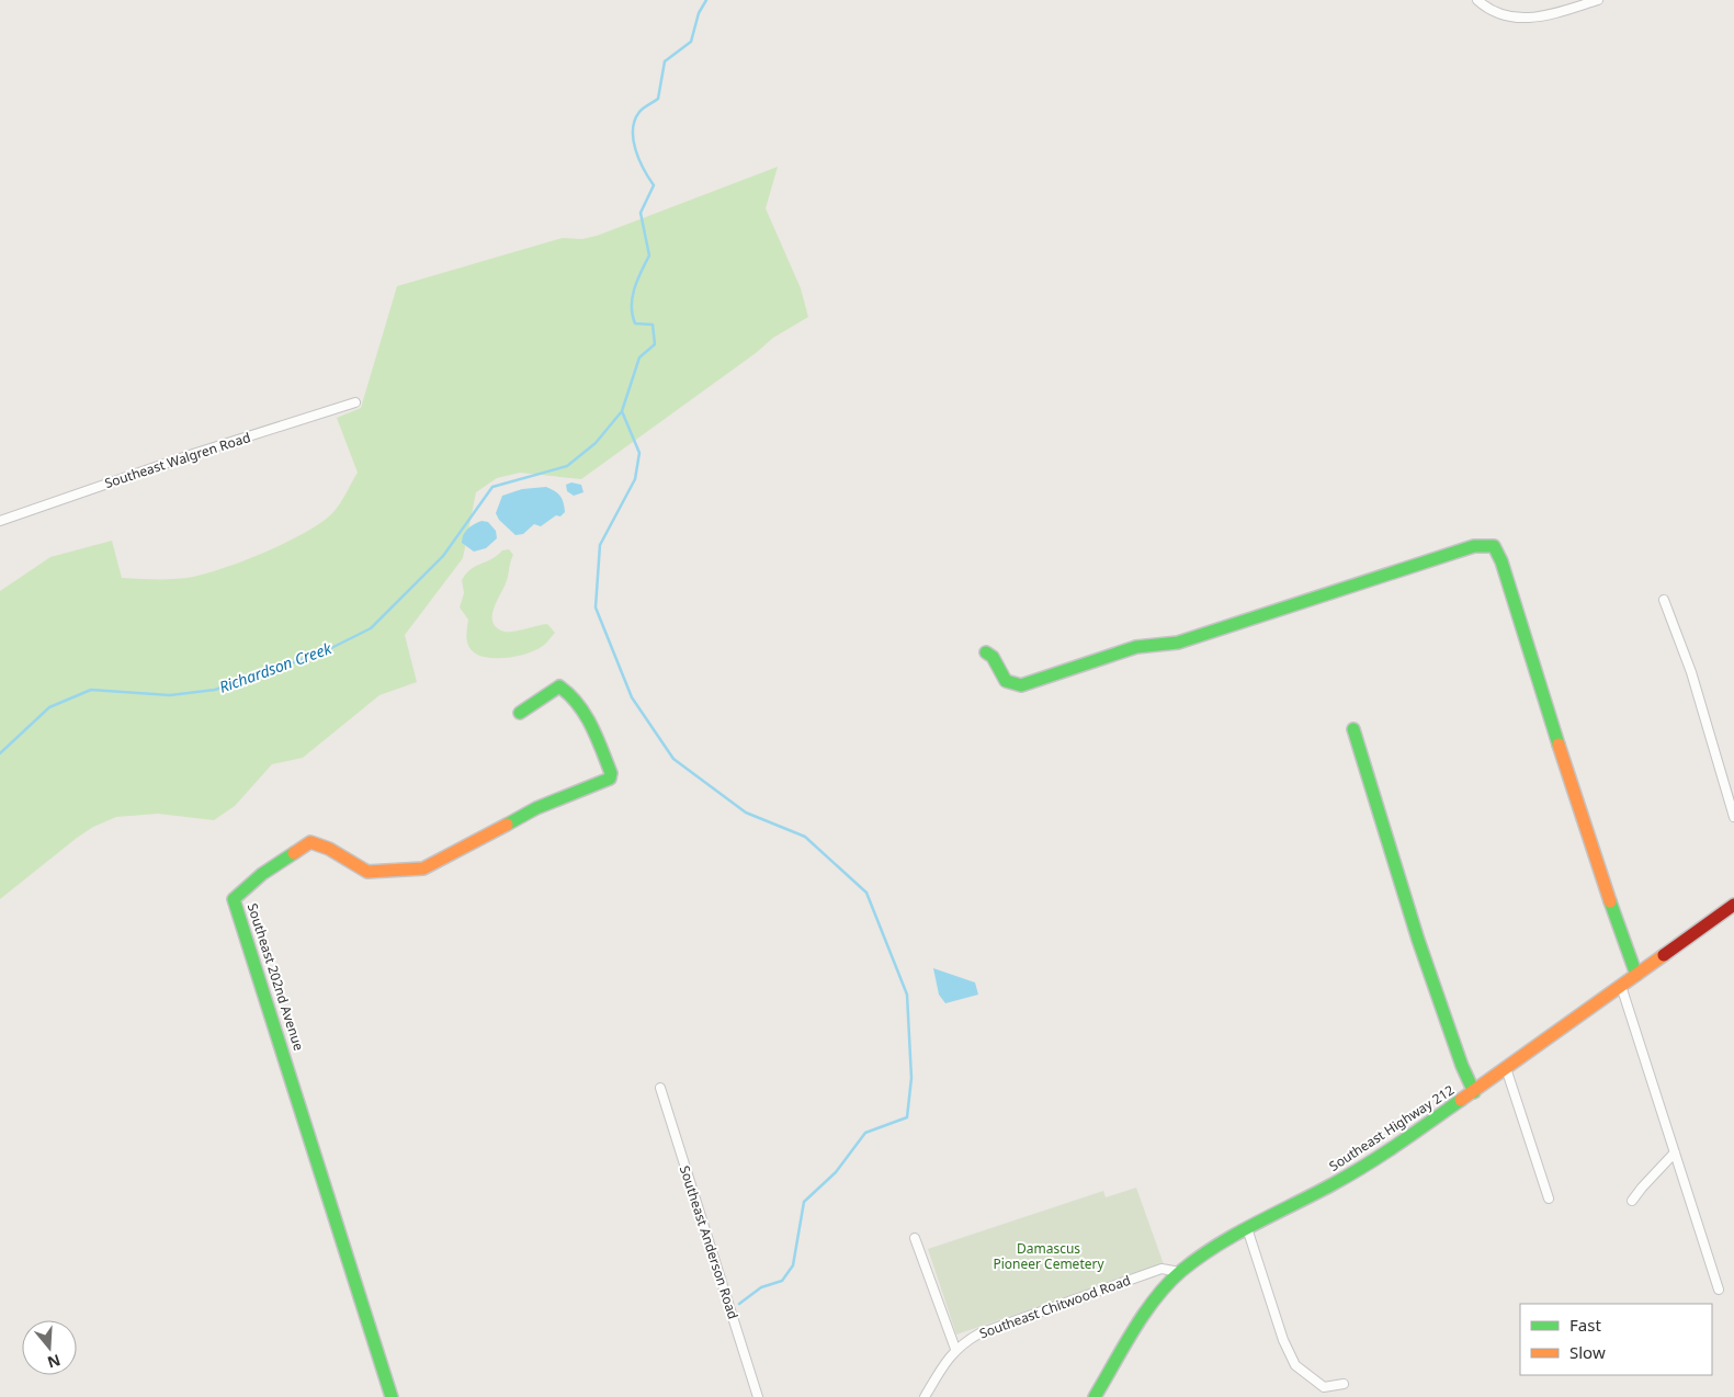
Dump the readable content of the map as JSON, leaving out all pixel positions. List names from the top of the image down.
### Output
{
  "streets": {
    "main road": ["Southeast 202nd Avenue", "Southeast Highway 212"],
    "street": ["Southeast Walgren Road", "Southeast Anderson Road", "Southeast Chitwood Road"]
  },
  "crossings": [
    ["Southeast Highway 212", "Southeast Chitwood Road"]
  ],
  "water": ["Richardson Creek"],
  "parks": ["Damascus Pioneer Cemetery"],
  "legend": ["Fast", "Slow"],
  "north": "bottom"
}
